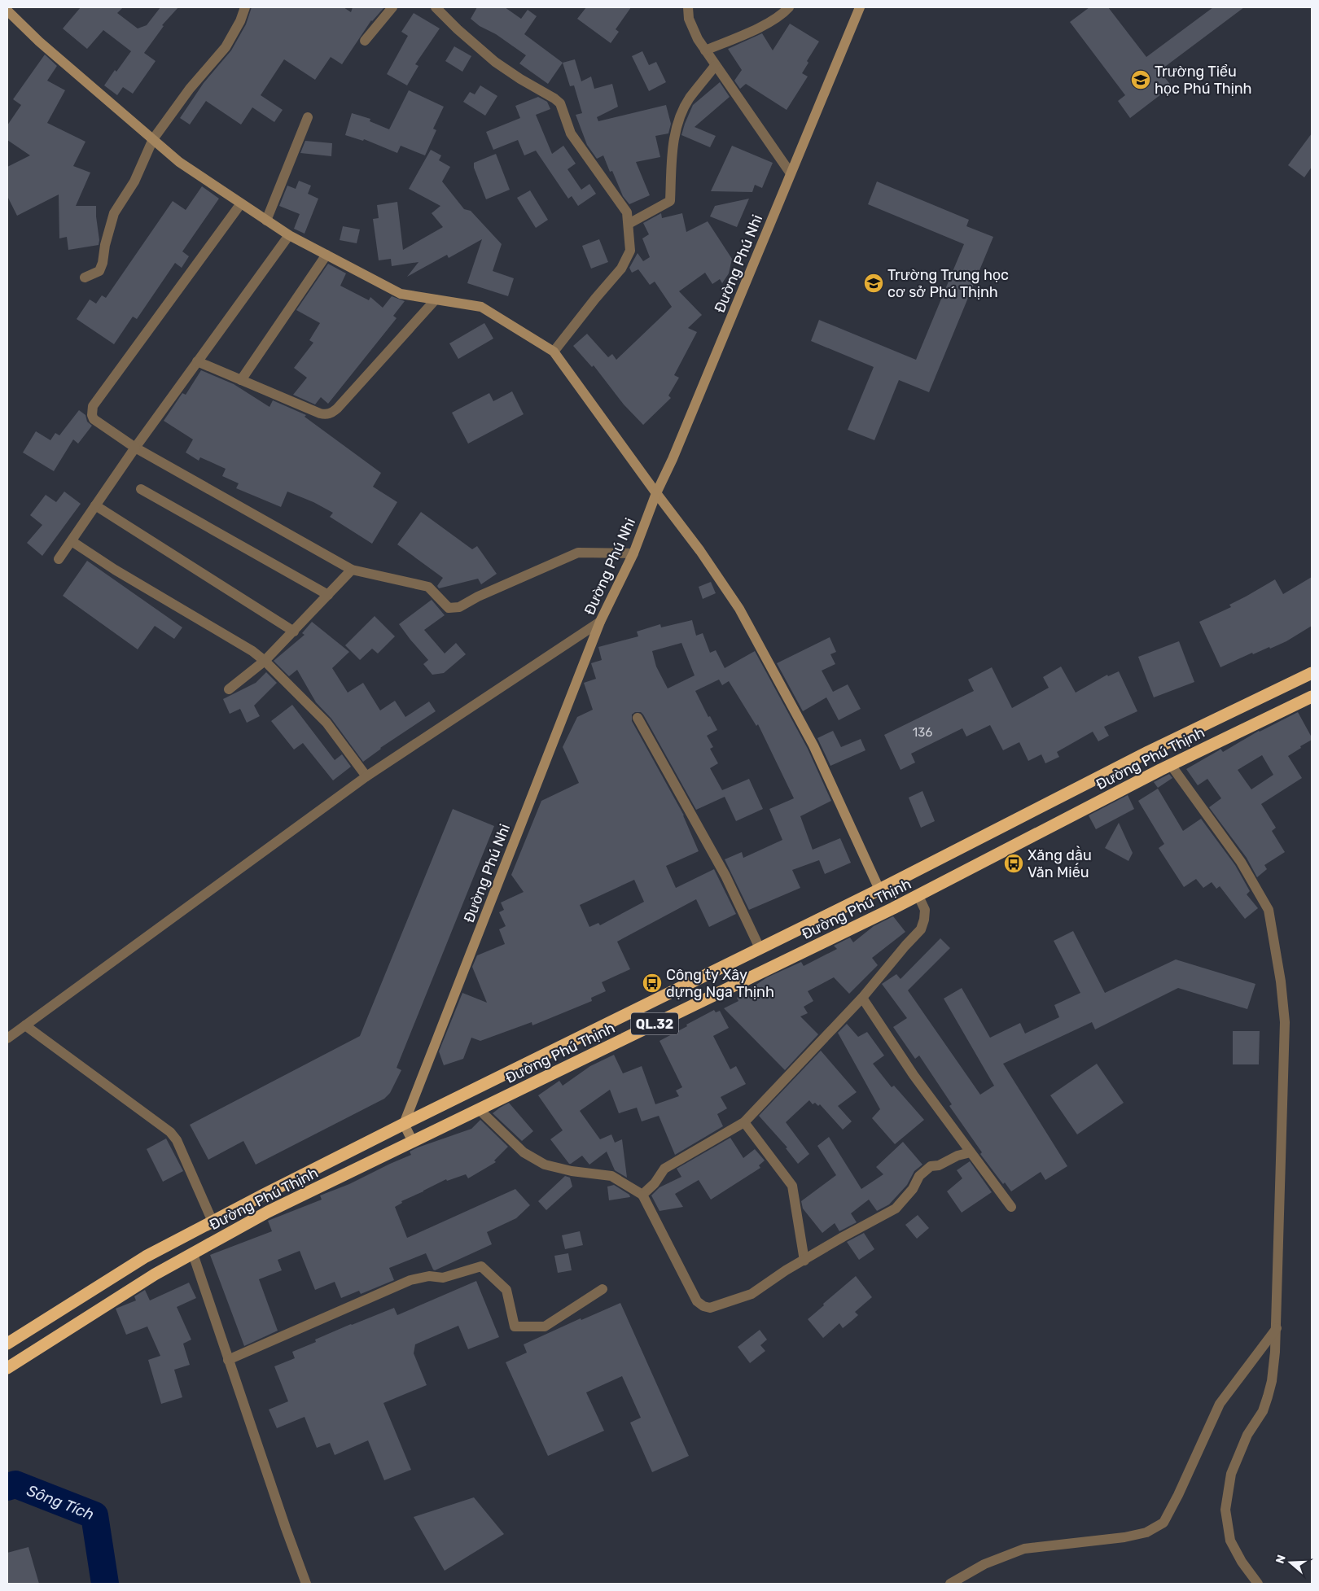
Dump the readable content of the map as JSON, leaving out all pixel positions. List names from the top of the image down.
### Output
{
  "streets": {
    "highway": ["Đường Phú Thịnh", "QL.32"],
    "street": ["Đường Phú Nhi"]
  },
  "crossings": [
    ["Đường Phú Nhi", "Đường Phú Thịnh"]
  ],
  "water": ["Sông Tích"],
  "places": {
    "school or university": ["Trường Tiểu học Phú Thịnh", "Trường Trung học cơ sở Phú Thịnh"],
    "bus stop": ["Xăng dầu Văn Miếu", "Công ty Xây dựng Nga Thịnh"]
  },
  "house_numbers": ["136"],
  "north": "left"
}
